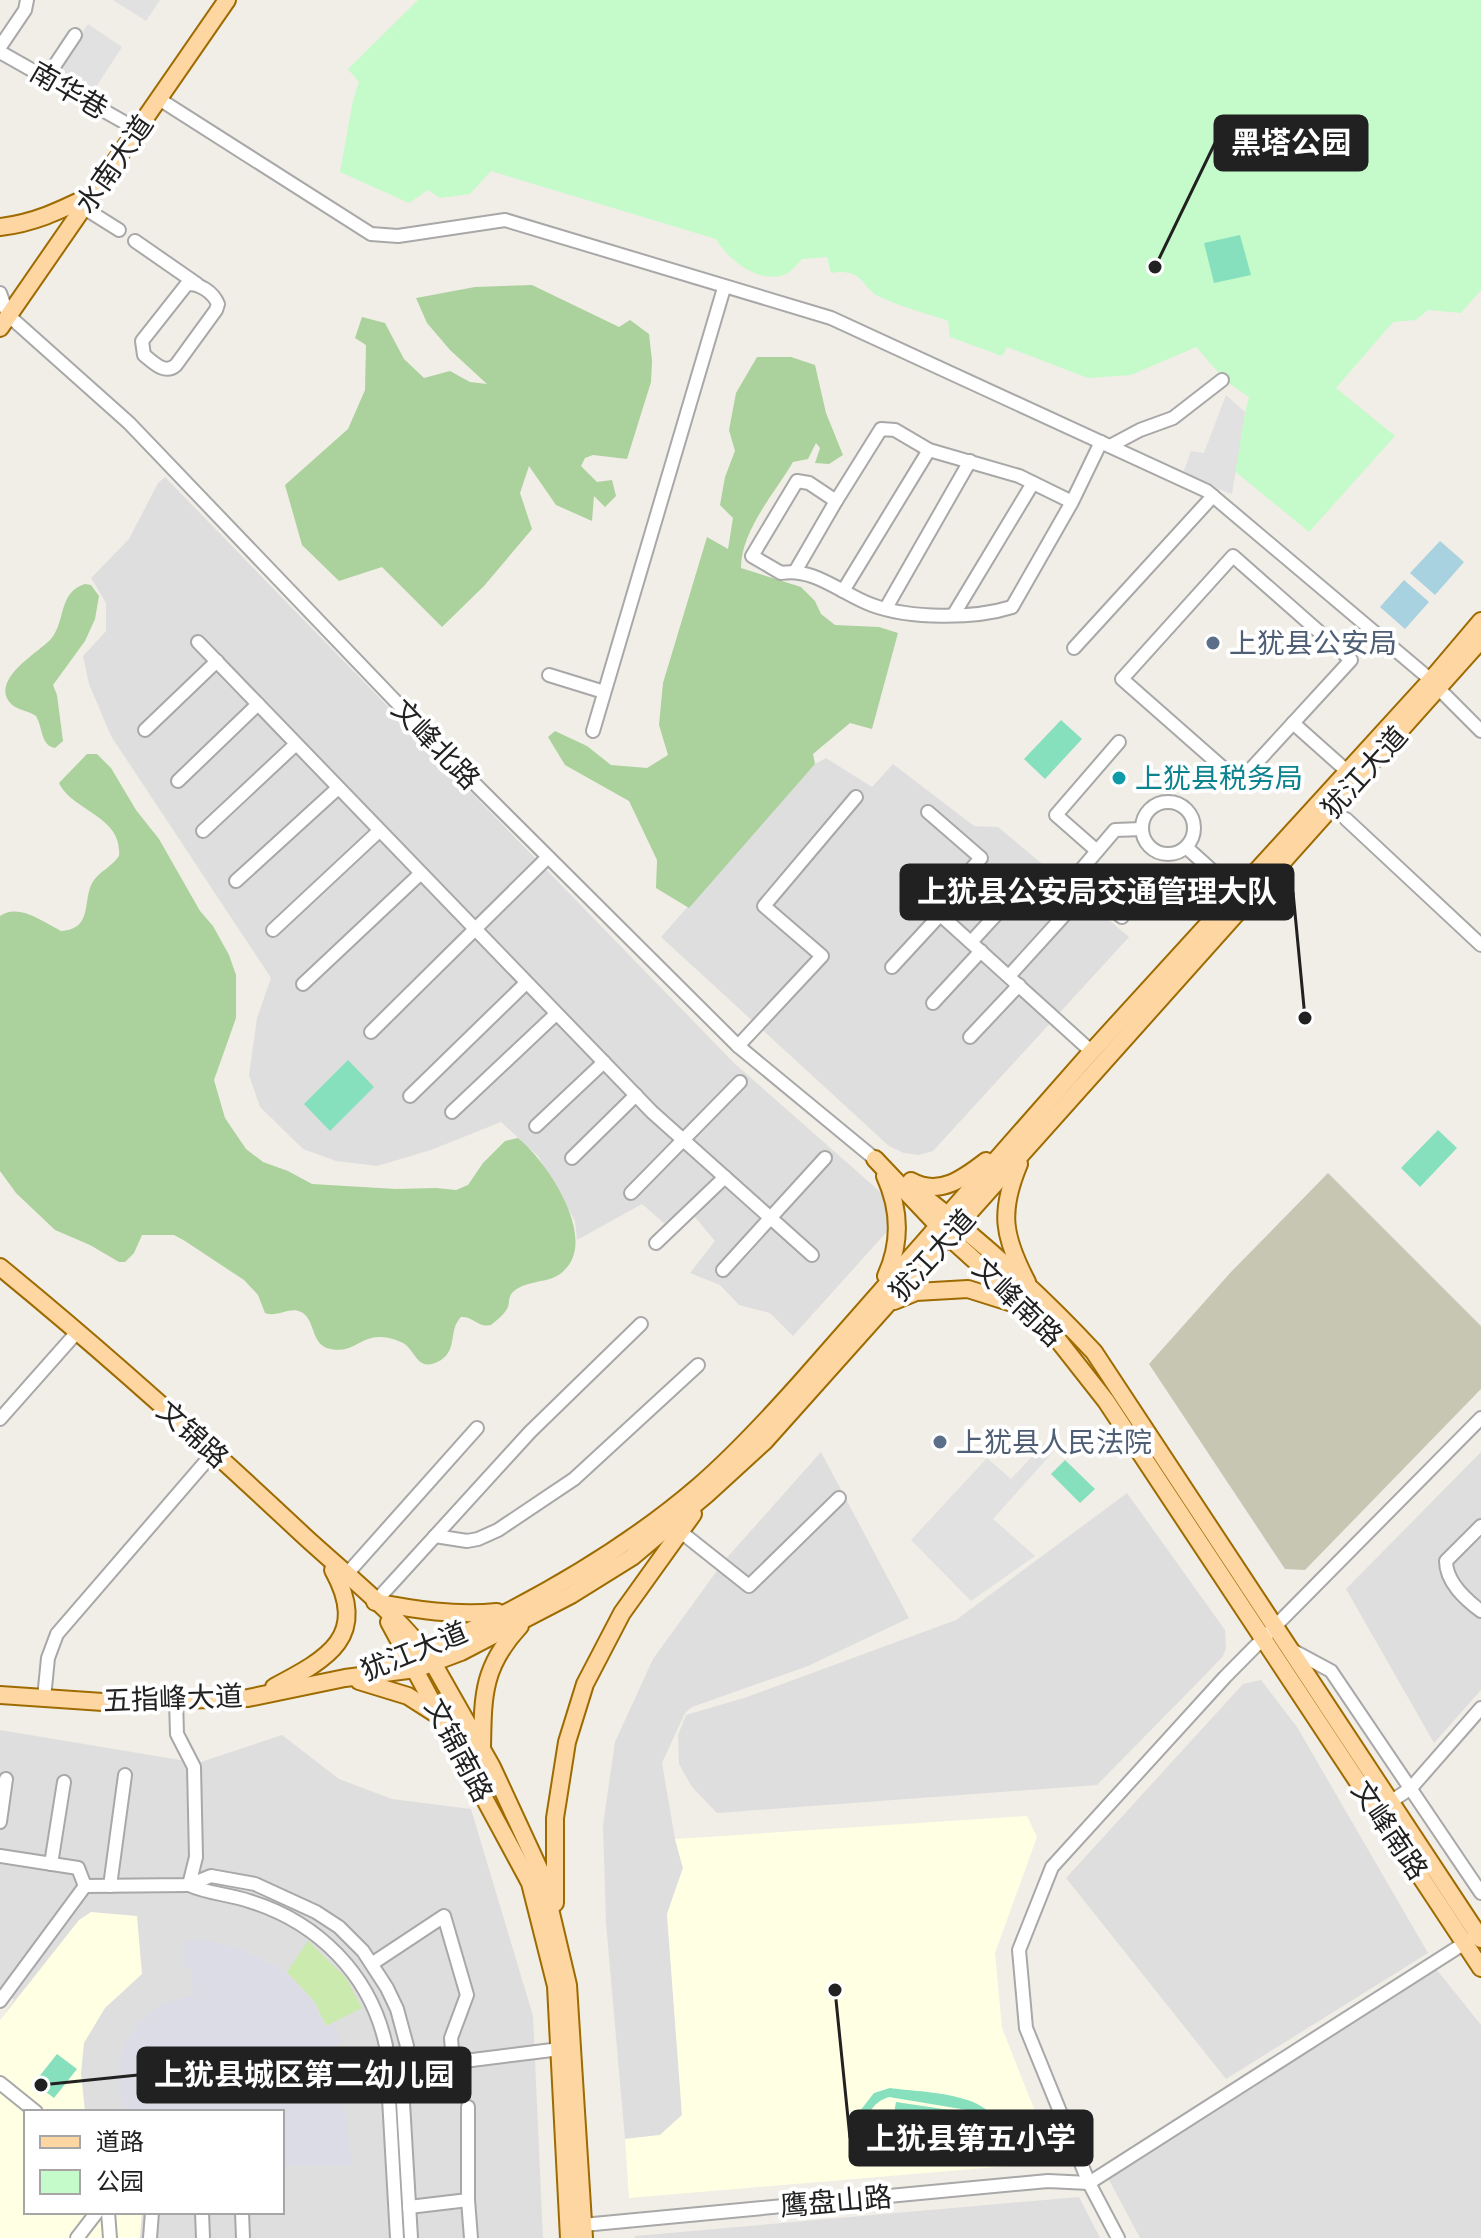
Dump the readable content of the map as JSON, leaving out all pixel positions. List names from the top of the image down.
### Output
{
  "streets": {
    "main road": [
      "水南大道",
      "犹江大道",
      "文峰南路",
      "文锦路",
      "五指峰大道",
      "文锦南路"
    ],
    "street": ["南华巷", "文峰北路", "鹰盘山路"]
  },
  "crossings": [
    ["南华巷", "水南大道"],
    ["水南大道", "文峰北路"],
    ["文峰北路", "文峰南路"],
    ["犹江大道", "文峰南路"],
    ["犹江大道", "五指峰大道"],
    ["犹江大道", "文锦南路"],
    ["文锦路", "文锦南路"],
    ["文锦南路", "鹰盘山路"]
  ],
  "places": [
    "黑塔公园",
    "上犹县公安局",
    "上犹县税务局",
    "上犹县公安局交通管理大队",
    "上犹县人民法院",
    "上犹县第五小学",
    "上犹县城区第二幼儿园"
  ],
  "legend": ["道路", "公园"]
}
